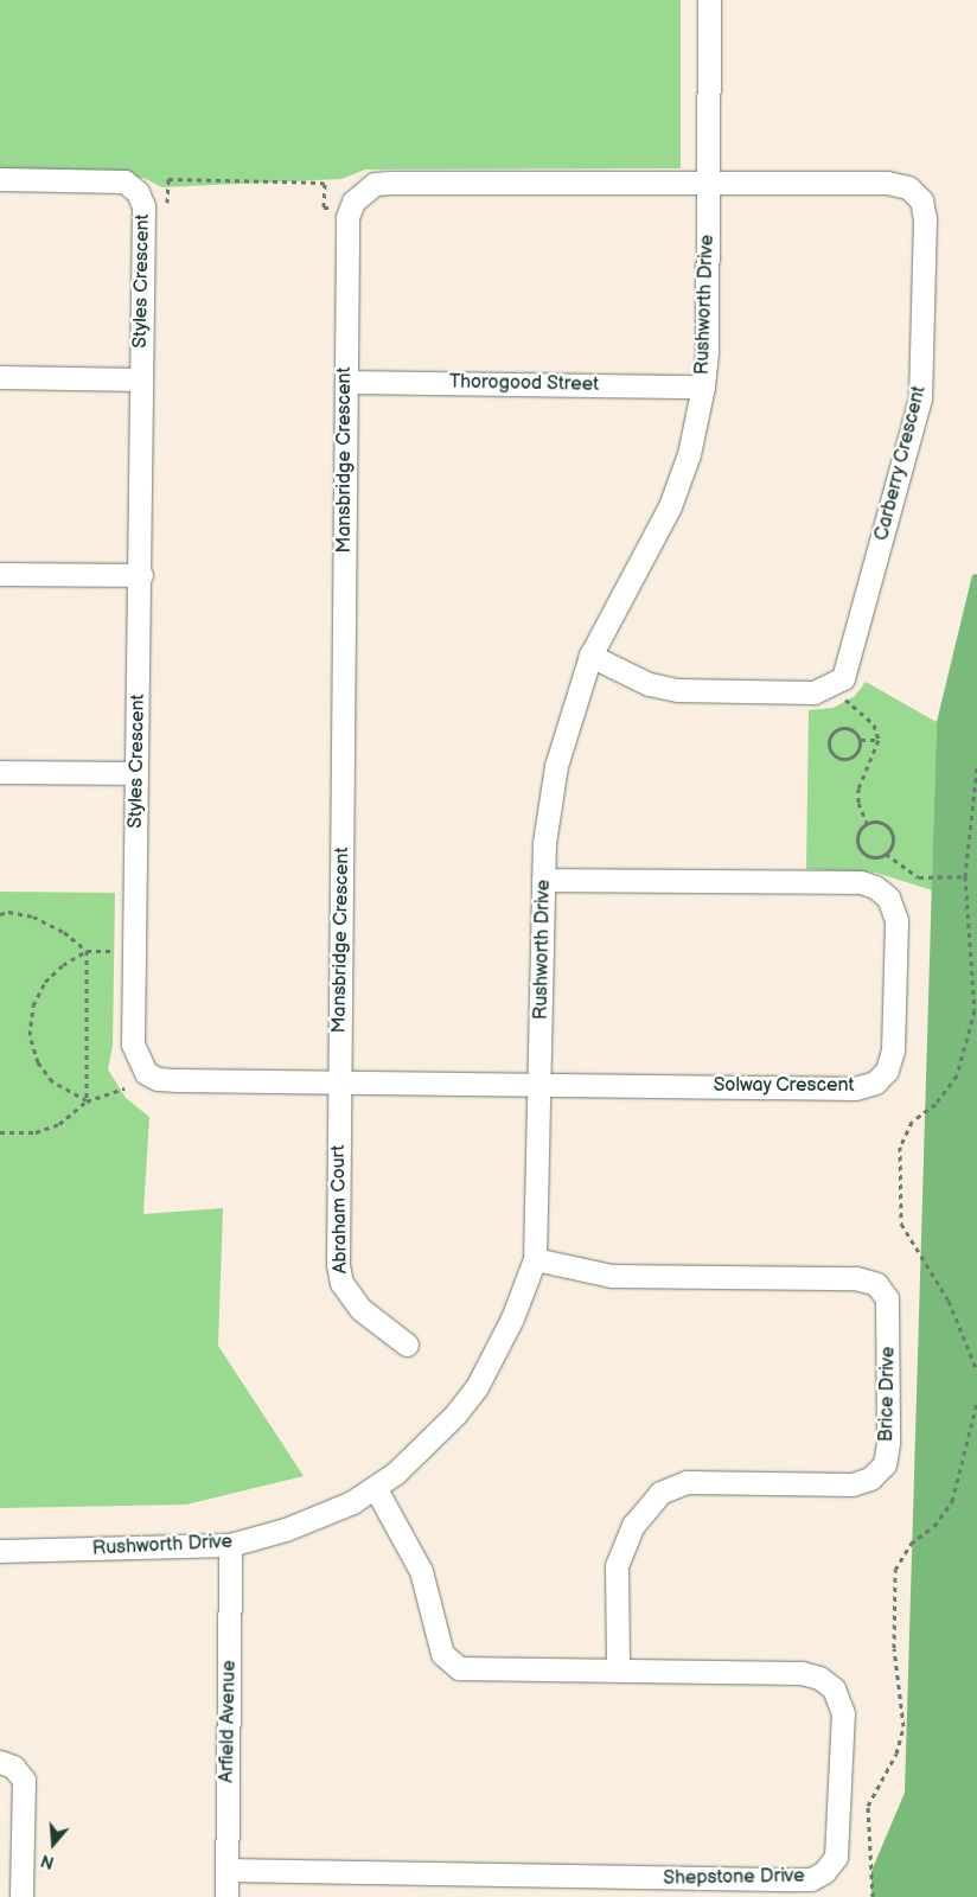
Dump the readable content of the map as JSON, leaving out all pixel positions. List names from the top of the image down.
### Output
{
  "streets": {
    "street": [
      "Styles Crescent",
      "Rushworth Drive",
      "Thorogood Street",
      "Mansbridge Crescent",
      "Carberry Crescent",
      "Solway Crescent",
      "Abraham Court",
      "Brice Drive",
      "Arfield Avenue",
      "Shepstone Drive"
    ]
  },
  "crossings": [
    ["Styles Crescent", "Rushworth Drive"],
    ["Styles Crescent", "Mansbridge Crescent"],
    ["Styles Crescent", "Solway Crescent"],
    ["Styles Crescent", "Abraham Court"],
    ["Rushworth Drive", "Thorogood Street"],
    ["Rushworth Drive", "Mansbridge Crescent"],
    ["Rushworth Drive", "Carberry Crescent"],
    ["Rushworth Drive", "Solway Crescent"],
    ["Rushworth Drive", "Brice Drive"],
    ["Rushworth Drive", "Arfield Avenue"],
    ["Rushworth Drive", "Shepstone Drive"],
    ["Thorogood Street", "Mansbridge Crescent"],
    ["Mansbridge Crescent", "Carberry Crescent"],
    ["Mansbridge Crescent", "Abraham Court"],
    ["Brice Drive", "Shepstone Drive"],
    ["Arfield Avenue", "Shepstone Drive"]
  ],
  "north": "bottom"
}
